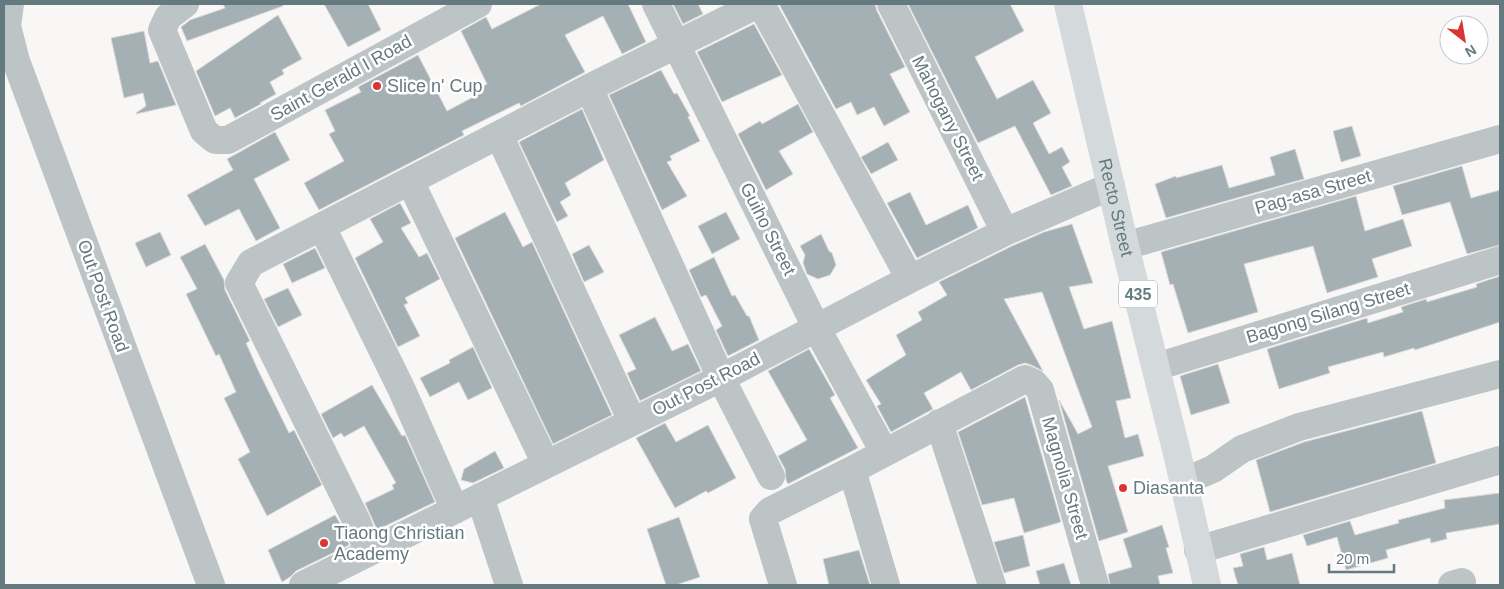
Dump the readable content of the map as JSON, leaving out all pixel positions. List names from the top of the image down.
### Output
{
  "streets": {
    "main road": ["Recto Street", "435"],
    "street": [
      "Saint Gerald I Road",
      "Mahogany Street",
      "Pag-asa Street",
      "Guiho Street",
      "Out Post Road",
      "Bagong Silang Street",
      "Magnolia Street"
    ]
  },
  "crossings": [
    ["Mahogany Street", "Out Post Road"],
    ["Pag-asa Street", "Recto Street"],
    ["Recto Street", "Out Post Road"],
    ["Recto Street", "Bagong Silang Street"],
    ["Guiho Street", "Out Post Road"]
  ],
  "places": ["Slice n' Cup", "Diasanta", "Tiaong Christian Academy"],
  "scale_bar": "20 m",
  "north": "bottom right"
}
